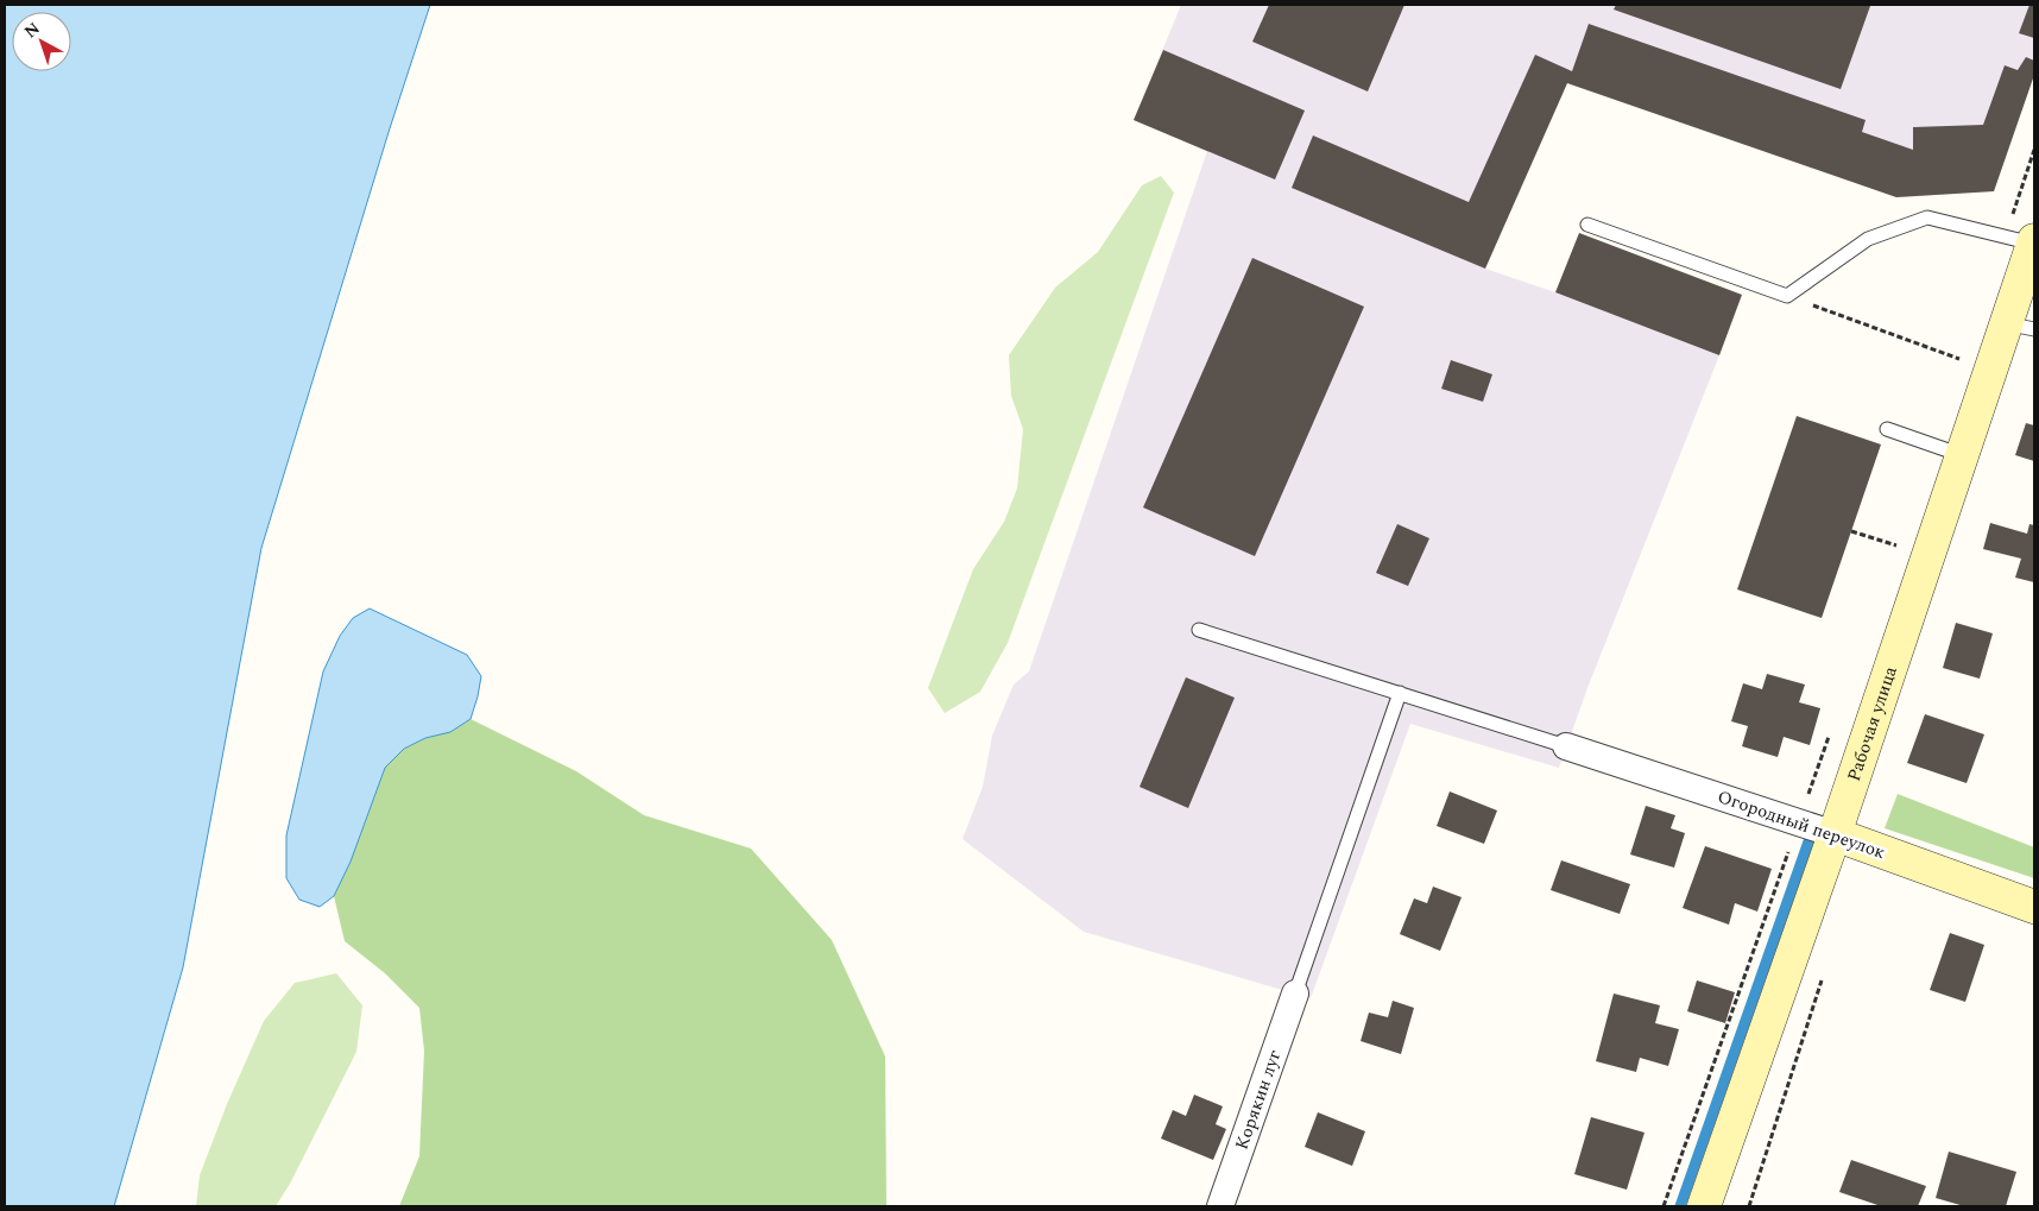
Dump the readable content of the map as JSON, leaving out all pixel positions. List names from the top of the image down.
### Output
{
  "streets": {
    "main road": ["Рабочая улица", "Огородный переулок"],
    "street": ["Корякин луг"]
  },
  "crossings": [
    ["Рабочая улица", "Огородный переулок"]
  ],
  "north": "top left"
}
